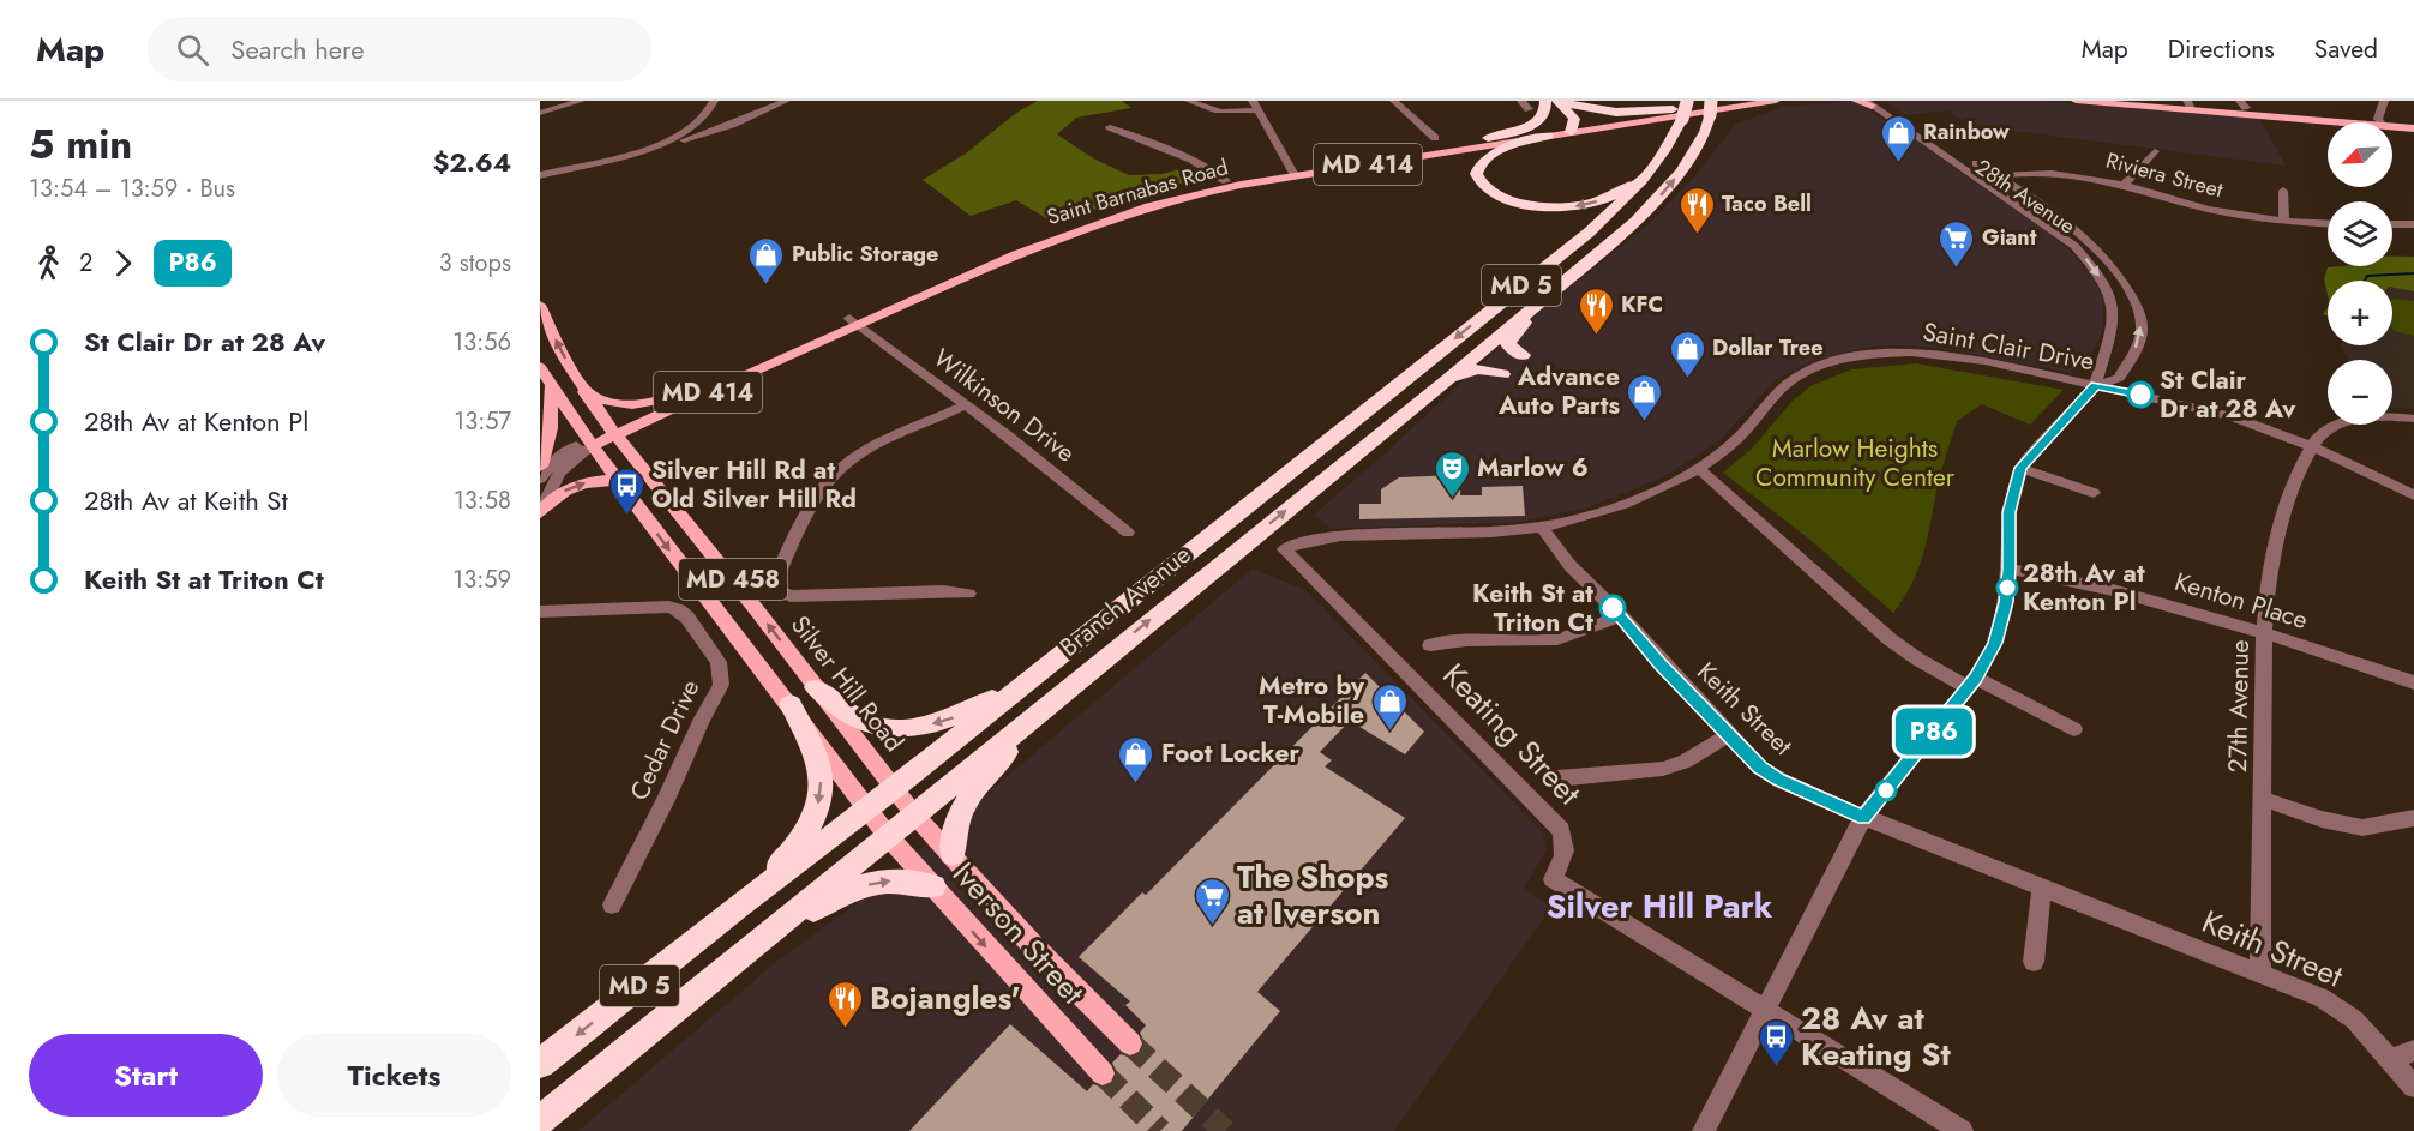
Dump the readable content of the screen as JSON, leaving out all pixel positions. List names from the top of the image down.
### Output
{
  "streets": {
    "highway": ["MD 5", "Branch Avenue"],
    "main road": [
      "MD 414",
      "Saint Barnabas Road",
      "MD 458",
      "Silver Hill Road",
      "Iverson Street"
    ],
    "street": [
      "Riviera Street",
      "28th Avenue",
      "Saint Clair Drive",
      "Wilkinson Drive",
      "Kenton Place",
      "27th Avenue",
      "Keith Street",
      "Keating Street",
      "Cedar Drive"
    ]
  },
  "crossings": [
    ["MD 414", "Saint Barnabas Road"],
    ["MD 414", "MD 458"],
    ["Riviera Street", "28th Avenue"],
    ["Saint Barnabas Road", "Wilkinson Drive"],
    ["Saint Barnabas Road", "MD 458"],
    ["Saint Barnabas Road", "Branch Avenue"],
    ["Saint Barnabas Road", "Silver Hill Road"],
    ["28th Avenue", "Saint Clair Drive"],
    ["28th Avenue", "Kenton Place"],
    ["28th Avenue", "Keith Street"],
    ["28th Avenue", "Keating Street"],
    ["Saint Clair Drive", "27th Avenue"],
    ["Saint Clair Drive", "Keith Street"],
    ["Saint Clair Drive", "Keating Street"],
    ["MD 458", "Branch Avenue"],
    ["MD 458", "Iverson Street"],
    ["Branch Avenue", "Silver Hill Road"],
    ["Branch Avenue", "Iverson Street"],
    ["Kenton Place", "27th Avenue"],
    ["Silver Hill Road", "Iverson Street"],
    ["27th Avenue", "Keith Street"]
  ],
  "districts": ["Silver Hill Park"],
  "parks": ["Marlow Heights Community Center"],
  "places": {
    "shop": [
      "Rainbow",
      "Public Storage",
      "Dollar Tree",
      "Advance Auto Parts",
      "Metro by T-Mobile",
      "Foot Locker"
    ],
    "restaurant": ["Taco Bell", "KFC", "Bojangles'"],
    "supermarket": ["Giant", "The Shops at Iverson"],
    "other": ["St Clair Dr at 28 Av", "28th Av at Kenton Pl", "Keith St at Triton Ct"],
    "theatre": ["Marlow 6"],
    "bus stop": ["Silver Hill Rd at Old Silver Hill Rd", "28 Av at Keating St"]
  },
  "lines": ["bus line P86"],
  "north": "bottom left",
  "page": {
    "header": "Map",
    "search": "Search here",
    "nav": ["Map", "Directions", "Saved"],
    "heading": ["5 min", "13:54 – 13:59 · Bus", "$2.64"],
    "on_map": "P86",
    "map_buttons": ["+", "−"],
    "legs": ["2", "P86", "3 stops"],
    "list": [
      {
        "name": "St Clair Dr at 28 Av",
        "value": "13:56"
      },
      {
        "name": "28th Av at Kenton Pl",
        "value": "13:57"
      },
      {
        "name": "28th Av at Keith St",
        "value": "13:58"
      },
      {
        "name": "Keith St at Triton Ct",
        "value": "13:59"
      }
    ],
    "buttons": ["Start", "Tickets"]
  }
}
